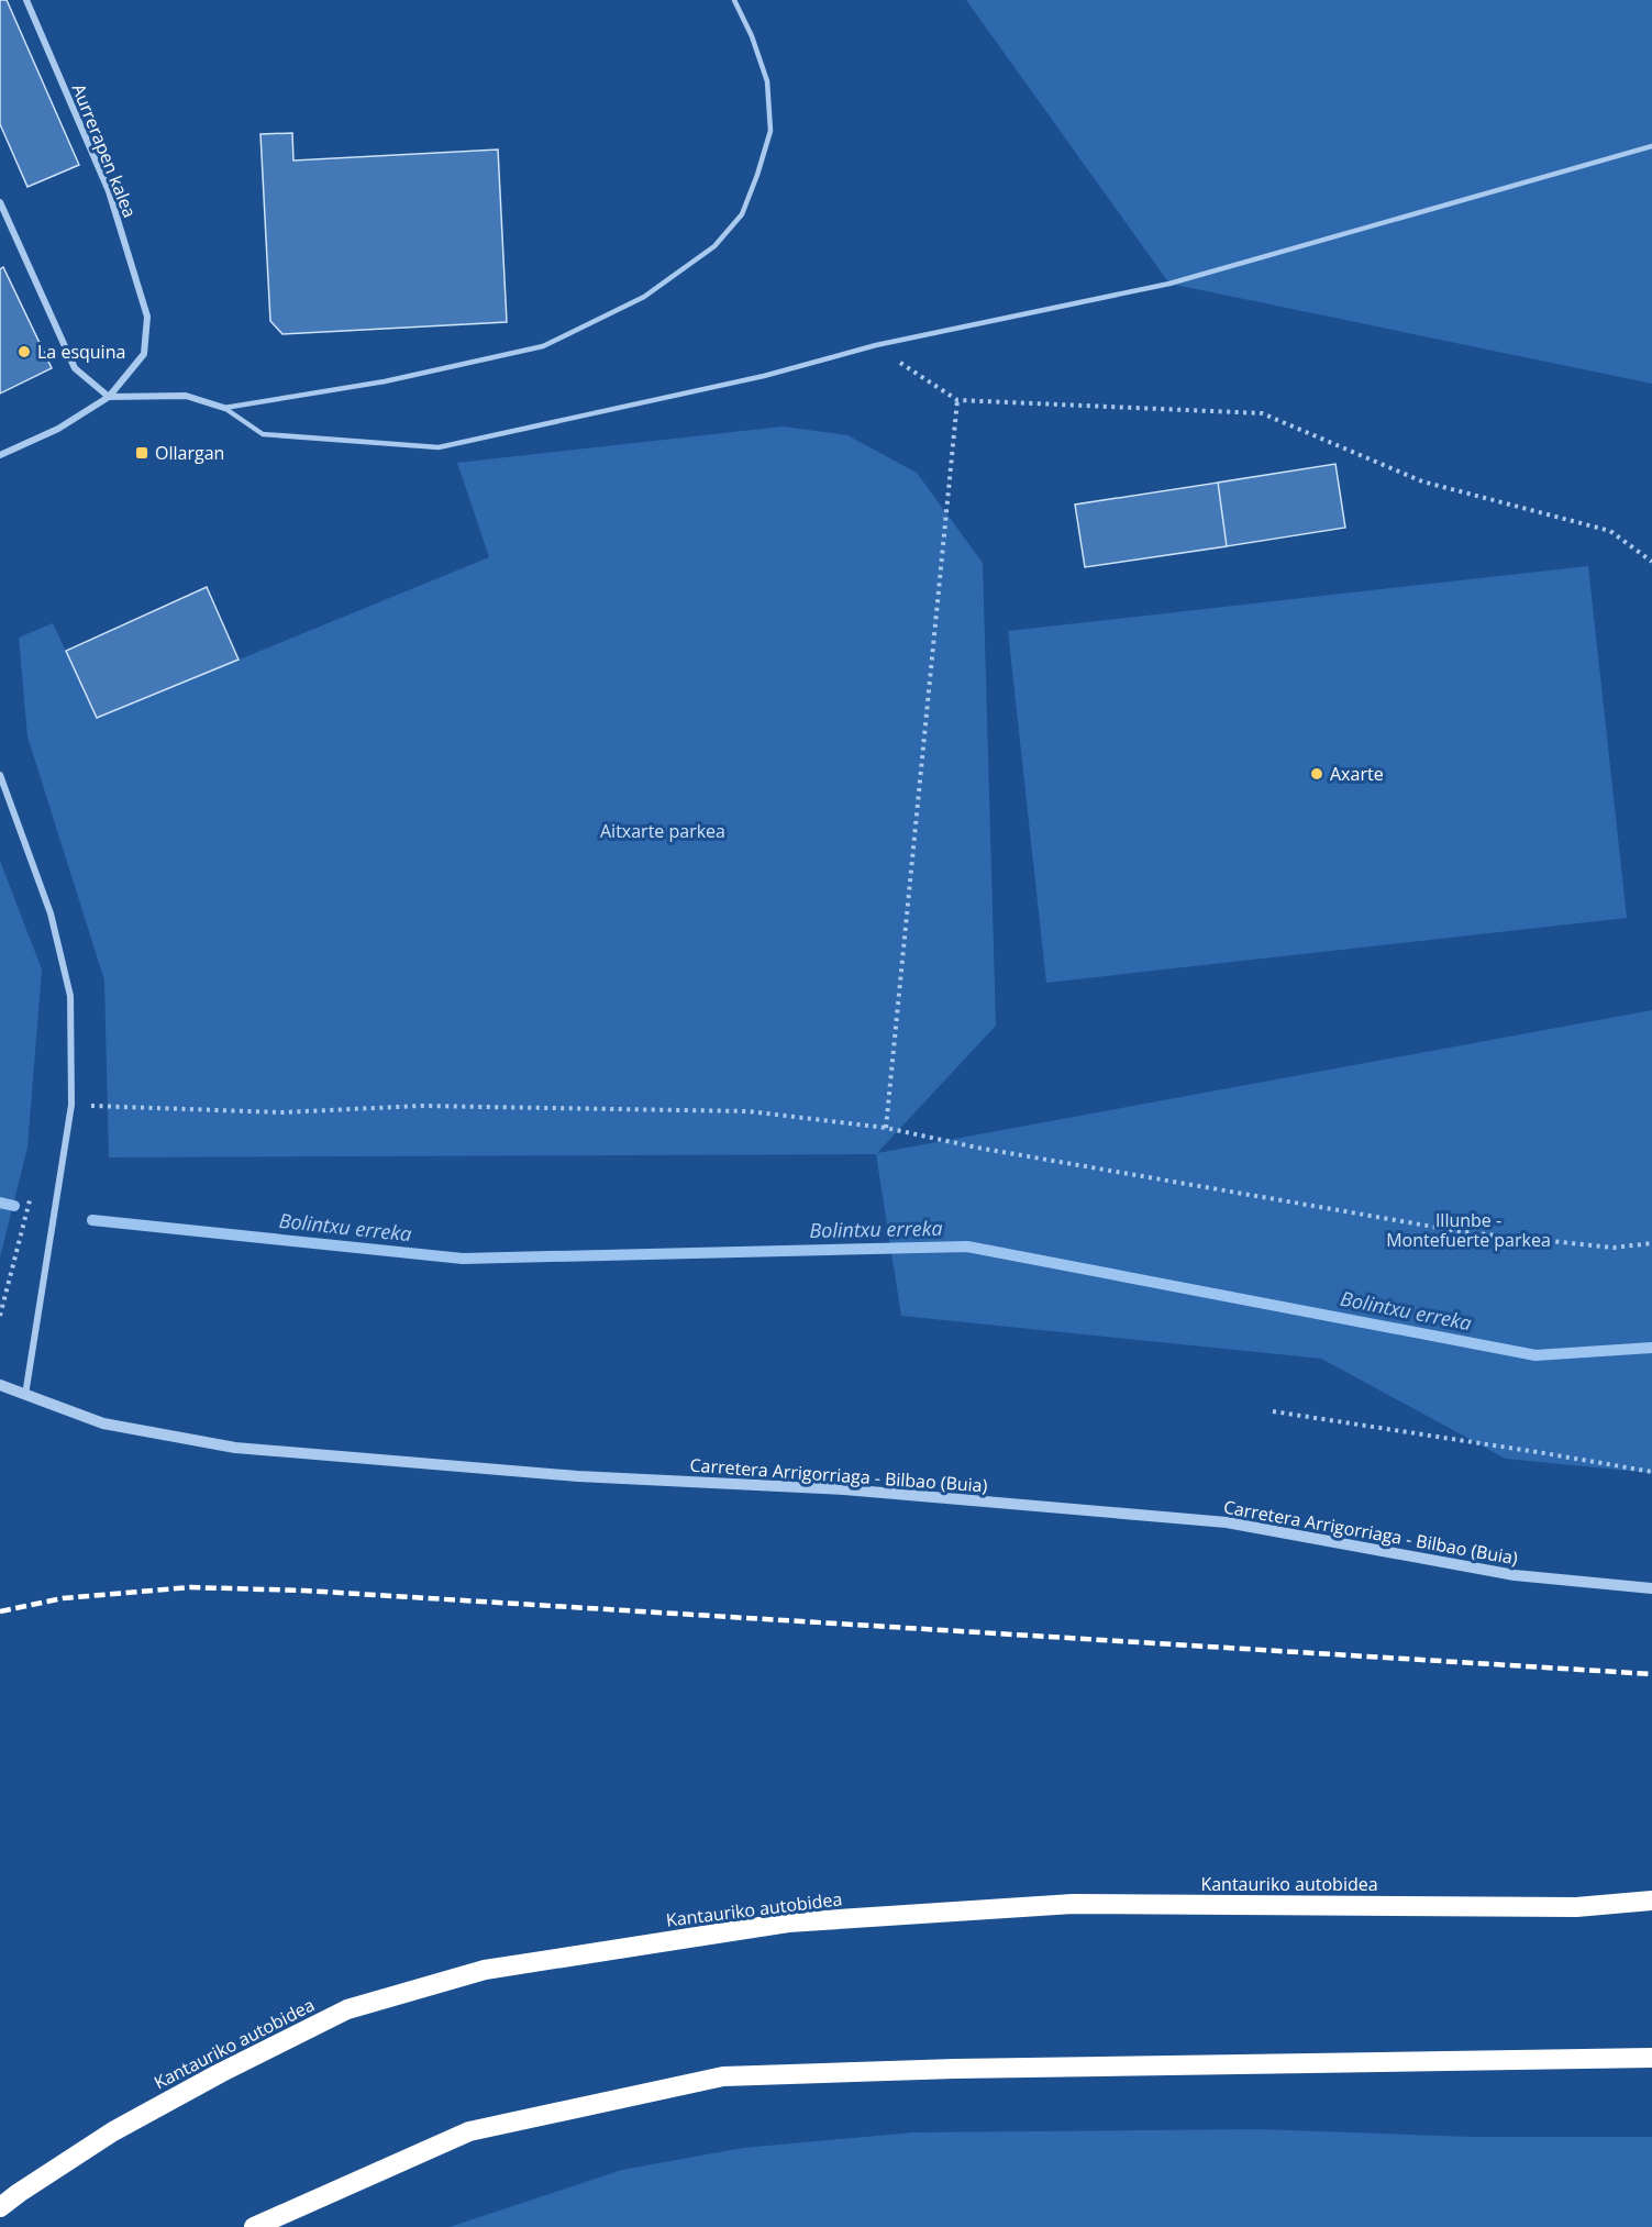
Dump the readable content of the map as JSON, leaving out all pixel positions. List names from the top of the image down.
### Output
{
  "streets": {
    "highway": ["Kantauriko autobidea"],
    "street": ["Aurrerapen kalea", "Carretera Arrigorriaga - Bilbao (Buia)"]
  },
  "water": ["Bolintxu erreka"],
  "parks": ["Aitxarte parkea", "Illunbe - Montefuerte parkea"],
  "places": {
    "other": ["La esquina", "Axarte"],
    "transit": ["Ollargan"]
  }
}
